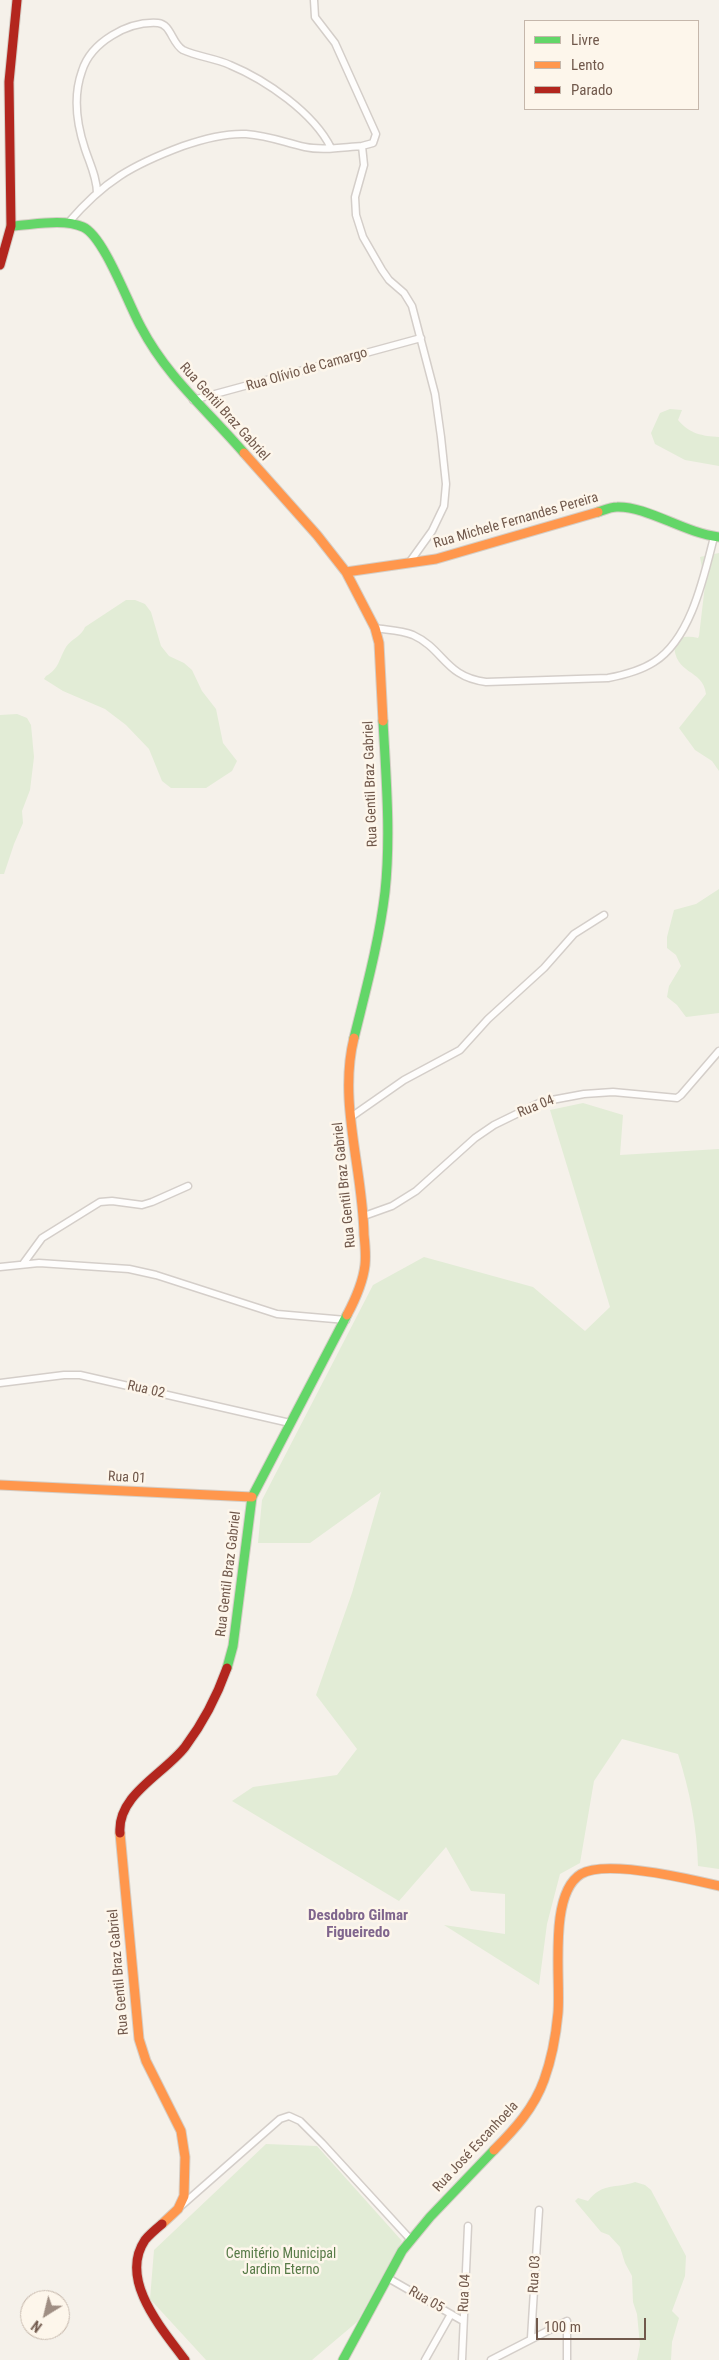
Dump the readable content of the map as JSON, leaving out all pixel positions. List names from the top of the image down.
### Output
{
  "streets": {
    "street": [
      "Rua Olívio de Camargo",
      "Rua Gentil Braz Gabriel",
      "Rua Michele Fernandes Pereira",
      "Rua 04",
      "Rua 02",
      "Rua 01",
      "Rua José Escanhoela",
      "Rua 03",
      "Rua 05"
    ]
  },
  "crossings": [
    ["Rua Olívio de Camargo", "Rua Gentil Braz Gabriel"],
    ["Rua Gentil Braz Gabriel", "Rua Michele Fernandes Pereira"],
    ["Rua Gentil Braz Gabriel", "Rua 04"],
    ["Rua Gentil Braz Gabriel", "Rua 02"],
    ["Rua Gentil Braz Gabriel", "Rua 01"],
    ["Rua 04", "Rua 05"],
    ["Rua José Escanhoela", "Rua 05"]
  ],
  "districts": ["Desdobro Gilmar Figueiredo"],
  "parks": ["Cemitério Municipal Jardim Eterno"],
  "legend": ["Livre", "Lento", "Parado"],
  "scale_bar": "100 m",
  "north": "bottom left"
}
